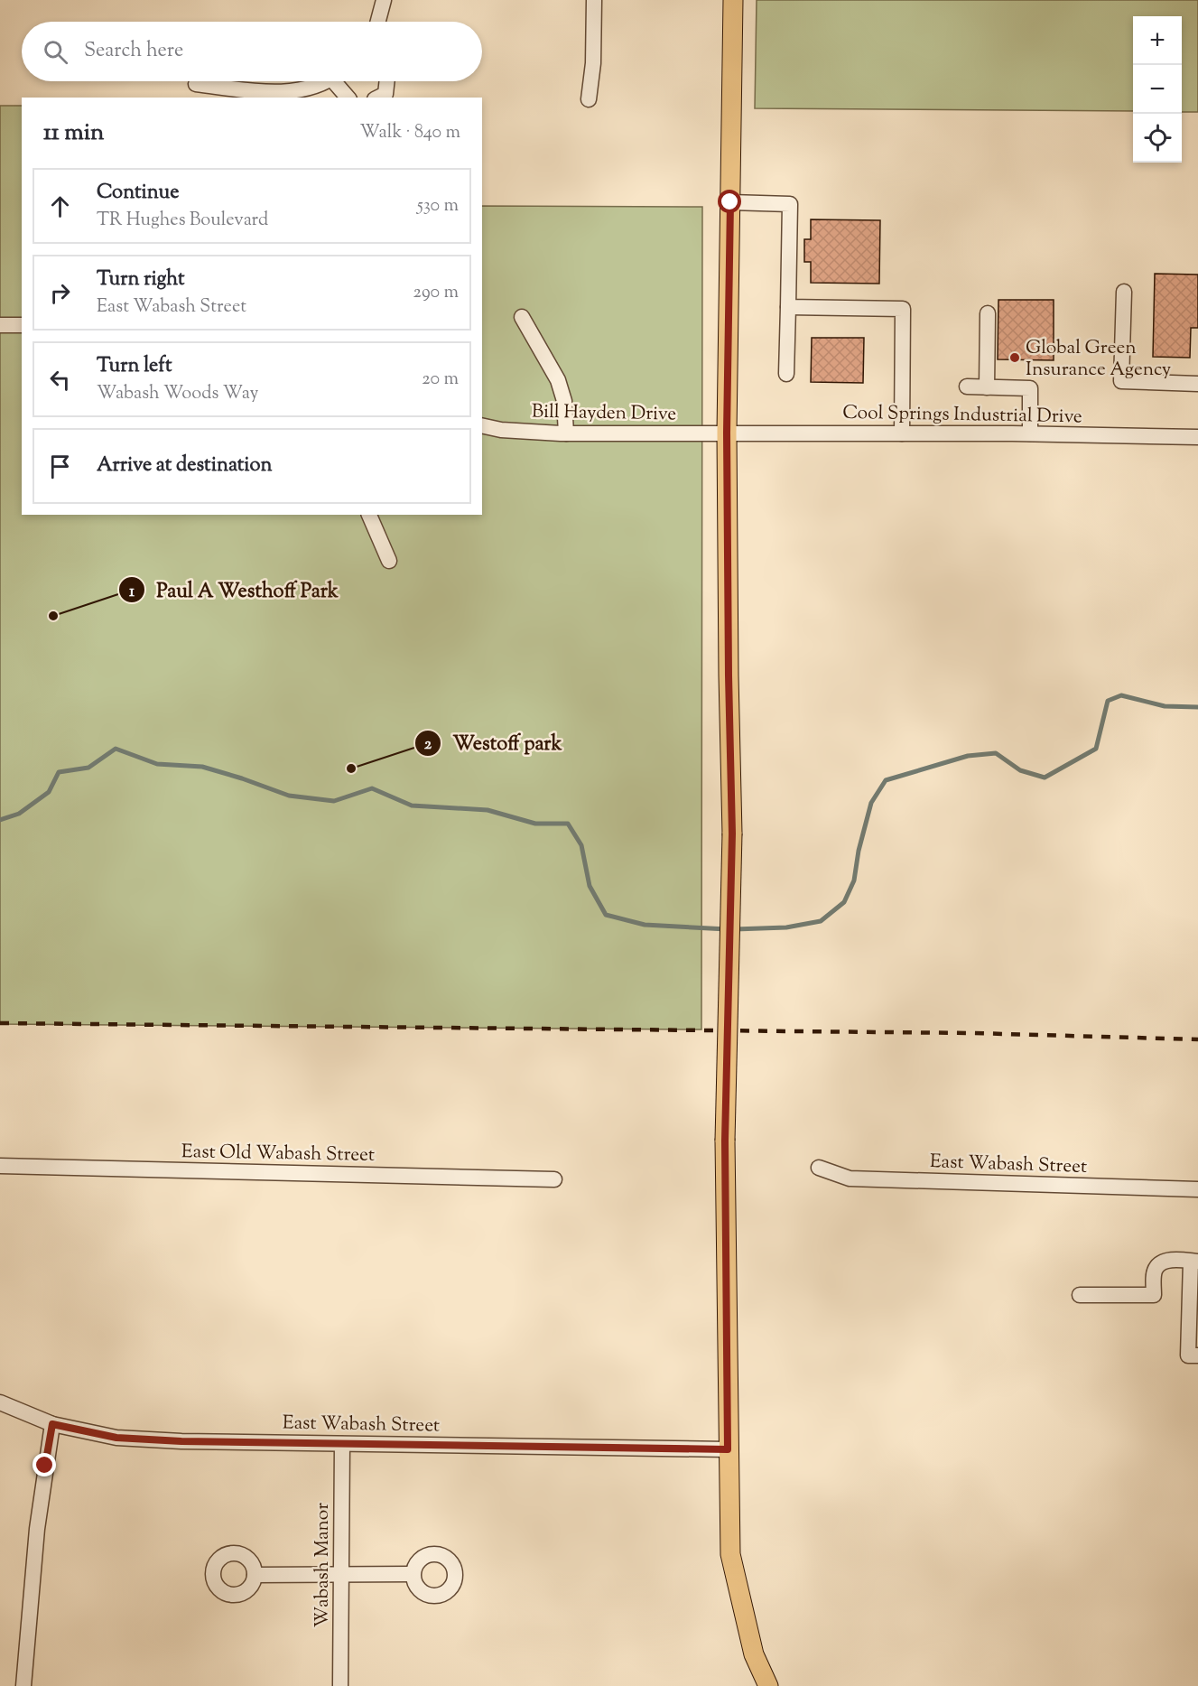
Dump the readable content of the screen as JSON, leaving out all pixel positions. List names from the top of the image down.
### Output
{
  "streets": {
    "street": [
      "Bill Hayden Drive",
      "Cool Springs Industrial Drive",
      "East Old Wabash Street",
      "East Wabash Street",
      "Wabash Manor"
    ]
  },
  "crossings": [
    ["Bill Hayden Drive", "Cool Springs Industrial Drive"],
    ["East Wabash Street", "Wabash Manor"]
  ],
  "places": ["Global Green Insurance Agency", "Paul A Westhoff Park", "Westoff park"],
  "page": {
    "map_buttons": ["+", "−"],
    "search": "Search here",
    "heading": ["11 min", "Walk · 840 m"],
    "list": [
      ["Continue", "TR Hughes Boulevard", "530 m"],
      ["Turn right", "East Wabash Street", "290 m"],
      ["Turn left", "Wabash Woods Way", "20 m"],
      "Arrive at destination"
    ]
  }
}
